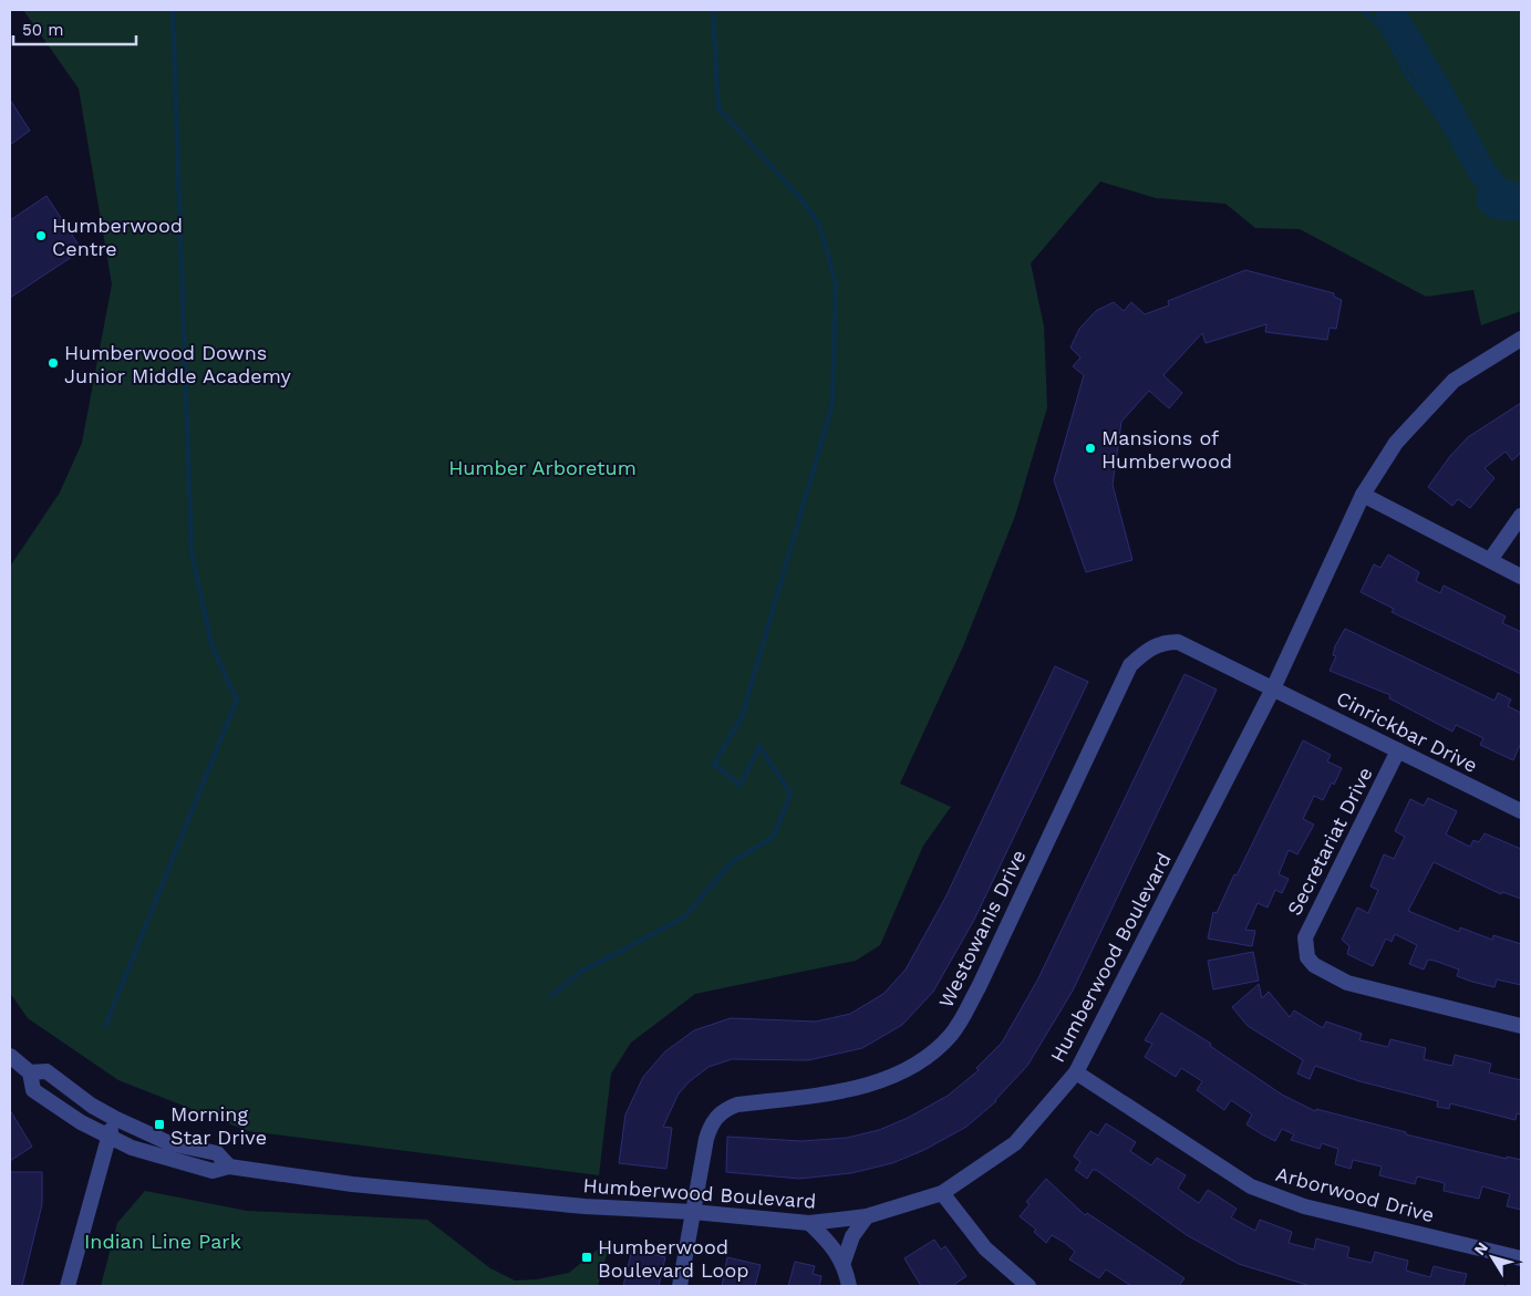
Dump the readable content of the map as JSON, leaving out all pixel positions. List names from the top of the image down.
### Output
{
  "streets": {
    "street": [
      "Cinrickbar Drive",
      "Secretariat Drive",
      "Westowanis Drive",
      "Humberwood Boulevard",
      "Arborwood Drive"
    ]
  },
  "crossings": [
    ["Cinrickbar Drive", "Secretariat Drive"],
    ["Cinrickbar Drive", "Westowanis Drive"],
    ["Cinrickbar Drive", "Humberwood Boulevard"],
    ["Westowanis Drive", "Humberwood Boulevard"],
    ["Humberwood Boulevard", "Arborwood Drive"]
  ],
  "parks": ["Humber Arboretum", "Indian Line Park"],
  "places": {
    "other": ["Humberwood Centre", "Humberwood Downs Junior Middle Academy", "Mansions of Humberwood"],
    "transit": ["Morning Star Drive", "Humberwood Boulevard Loop"]
  },
  "scale_bar": "50 m",
  "north": "top left"
}
